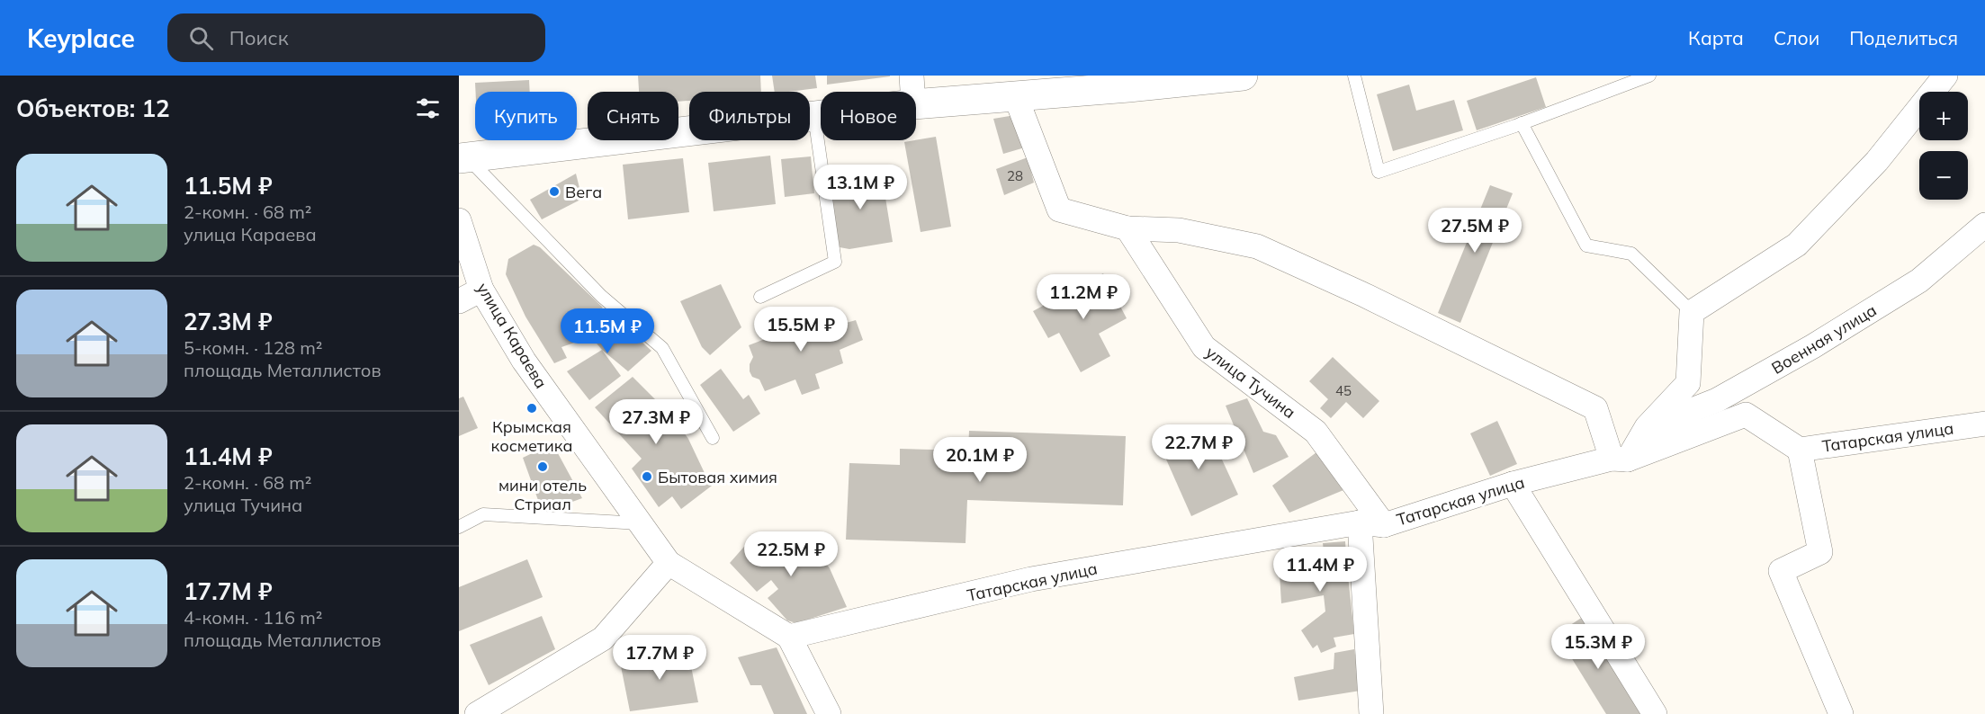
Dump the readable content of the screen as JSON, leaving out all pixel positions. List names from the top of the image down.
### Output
{
  "streets": {
    "street": [
      "улица Караева",
      "Военная улица",
      "улица Тучина",
      "Татарская улица"
    ]
  },
  "crossings": [
    ["улица Тучина", "Татарская улица"]
  ],
  "places": [
    "Вега",
    "Крымская косметика",
    "мини отель Стриал",
    "Бытовая химия"
  ],
  "house_numbers": ["28", "45"],
  "page": {
    "header": "Keyplace",
    "search": "Поиск",
    "nav": ["Карта", "Слои", "Поделиться"],
    "heading": "Объектов: 12",
    "map_buttons": ["+", "−"],
    "chip": [
      "Купить",
      "Снять",
      "Фильтры",
      "Новое"
    ],
    "list": [
      {
        "name": "11.5M ₽",
        "note": "2-комн. · 68 m² · улица Караева"
      },
      {
        "name": "27.3M ₽",
        "note": "5-комн. · 128 m² · площадь Металлистов"
      },
      {
        "name": "11.4M ₽",
        "note": "2-комн. · 68 m² · улица Тучина"
      },
      {
        "name": "17.7M ₽",
        "note": "4-комн. · 116 m² · площадь Металлистов"
      }
    ],
    "price": [
      "13.1M ₽",
      "27.5M ₽",
      "11.2M ₽",
      "15.5M ₽",
      "11.5M ₽",
      "27.3M ₽",
      "22.7M ₽",
      "20.1M ₽",
      "22.5M ₽",
      "11.4M ₽",
      "15.3M ₽",
      "17.7M ₽"
    ]
  }
}
